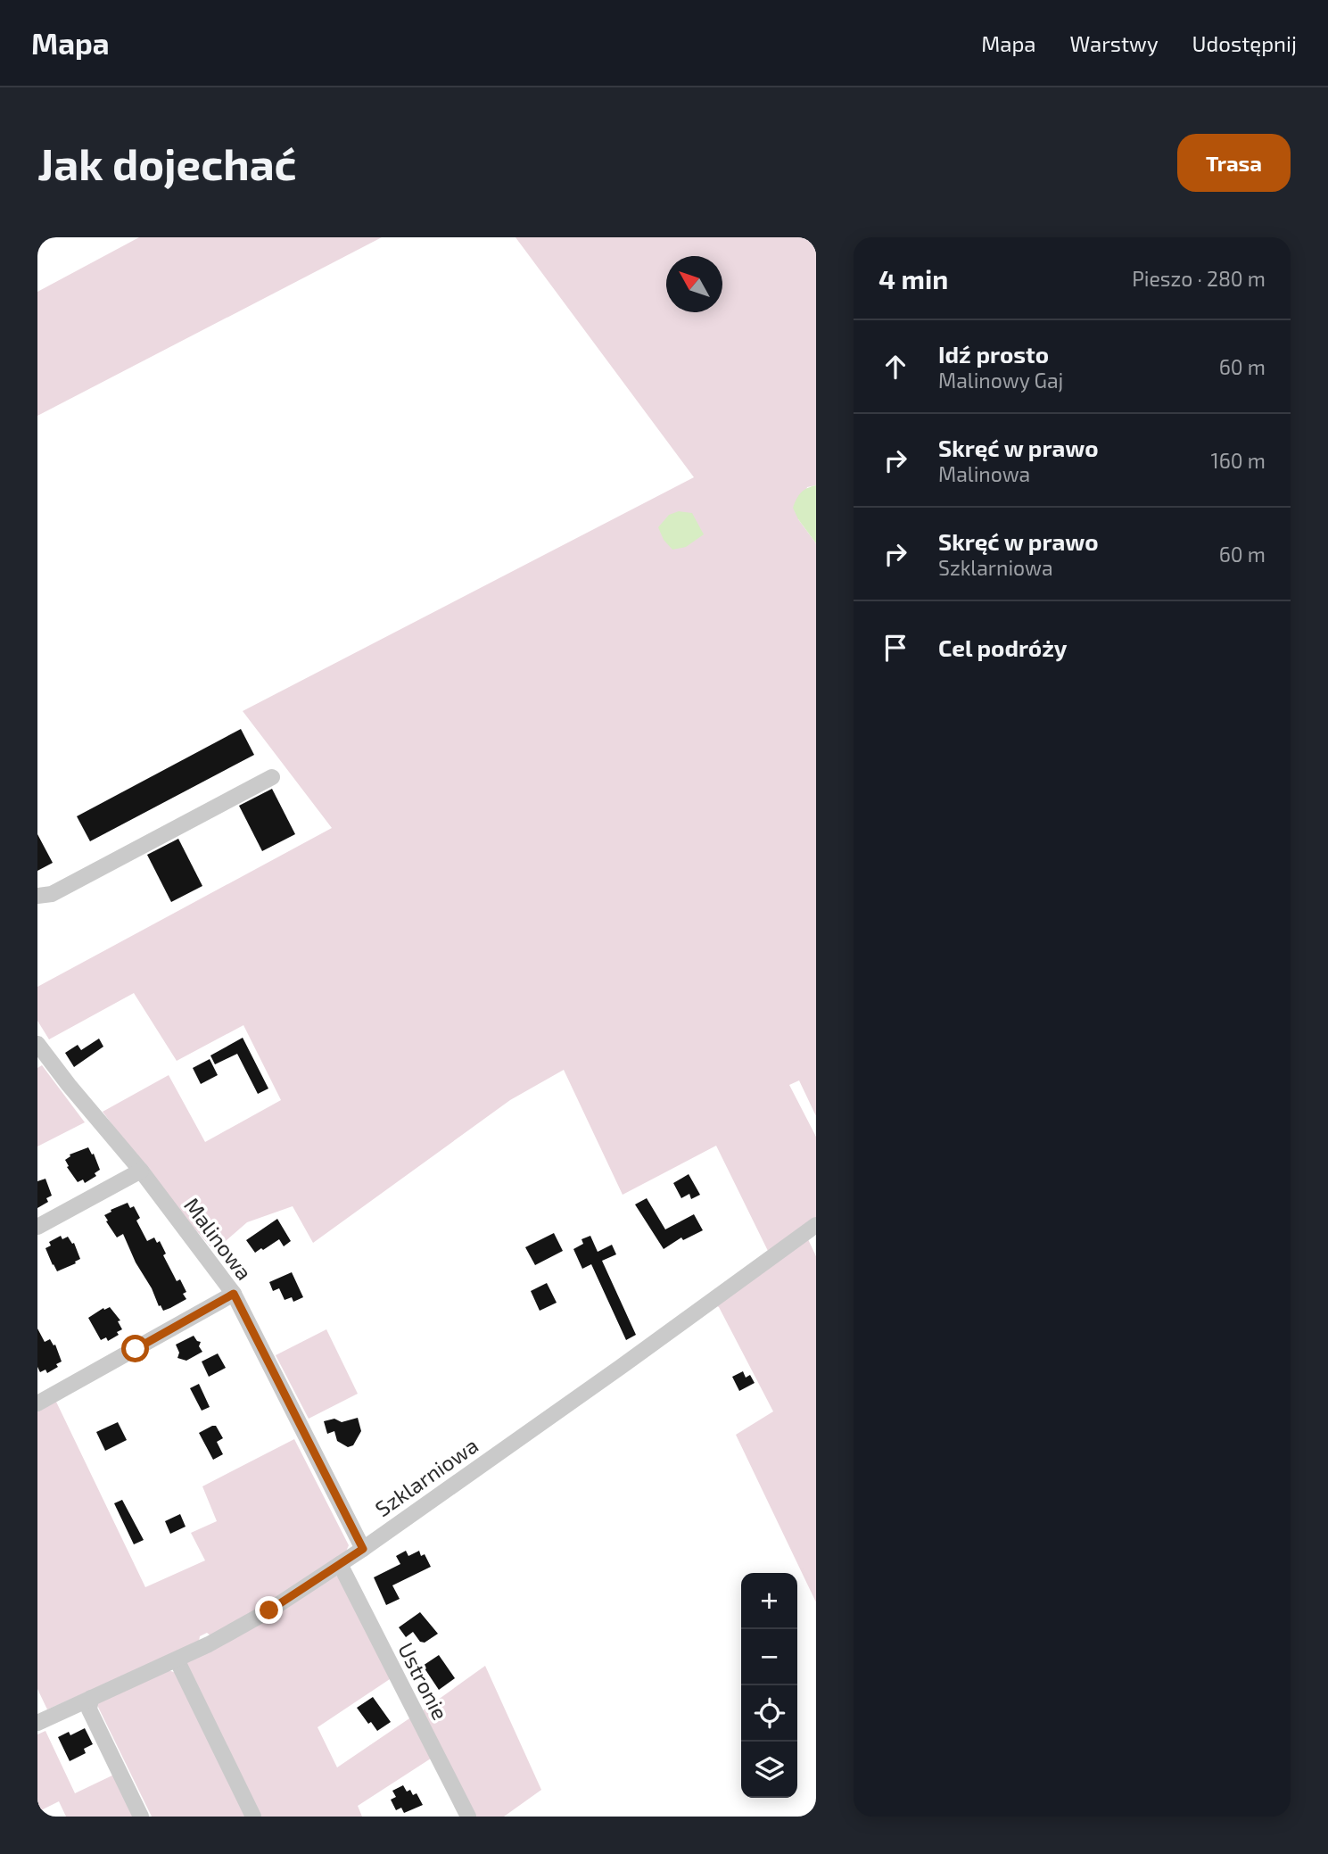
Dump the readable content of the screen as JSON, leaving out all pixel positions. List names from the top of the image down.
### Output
{
  "streets": {
    "street": ["Malinowa", "Szklarniowa", "Ustronie"]
  },
  "crossings": [
    ["Malinowa", "Szklarniowa"],
    ["Szklarniowa", "Ustronie"]
  ],
  "north": "top left",
  "page": {
    "header": "Mapa",
    "nav": ["Mapa", "Warstwy", "Udostępnij"],
    "buttons": "Trasa",
    "title": "Jak dojechać",
    "heading": ["4 min", "Pieszo · 280 m"],
    "list": [
      ["Idź prosto", "Malinowy Gaj", "60 m"],
      ["Skręć w prawo", "Malinowa", "160 m"],
      ["Skręć w prawo", "Szklarniowa", "60 m"],
      "Cel podróży"
    ],
    "map_buttons": ["+", "−"]
  }
}
